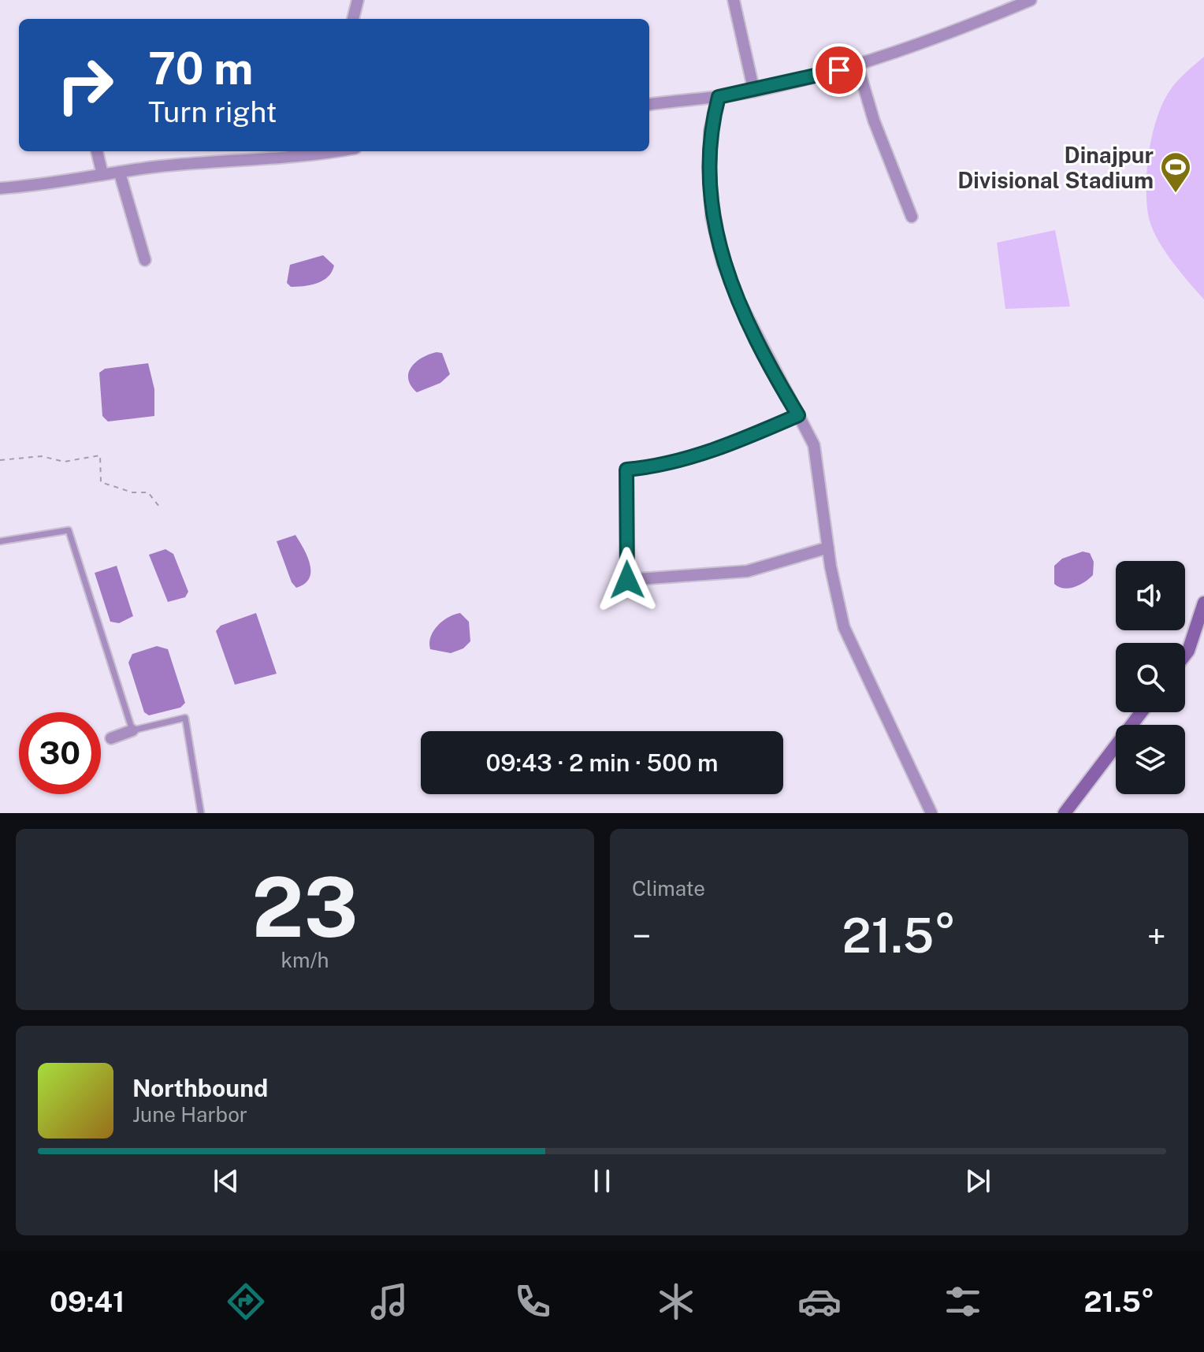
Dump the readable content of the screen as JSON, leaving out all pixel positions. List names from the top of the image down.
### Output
{
  "places": {
    "sports": ["Dinajpur Divisional Stadium"]
  },
  "page": {
    "turn": ["70 m", "Turn right"],
    "limit": "30",
    "trip": "09:43 · 2 min · 500 m",
    "tile": [
      ["23", "km/h"],
      "Climate"
    ],
    "heat": ["−", "21.5°", "+"],
    "song": ["Northbound", "June Harbor"],
    "tabs": ["09:41", "21.5°"]
  }
}
